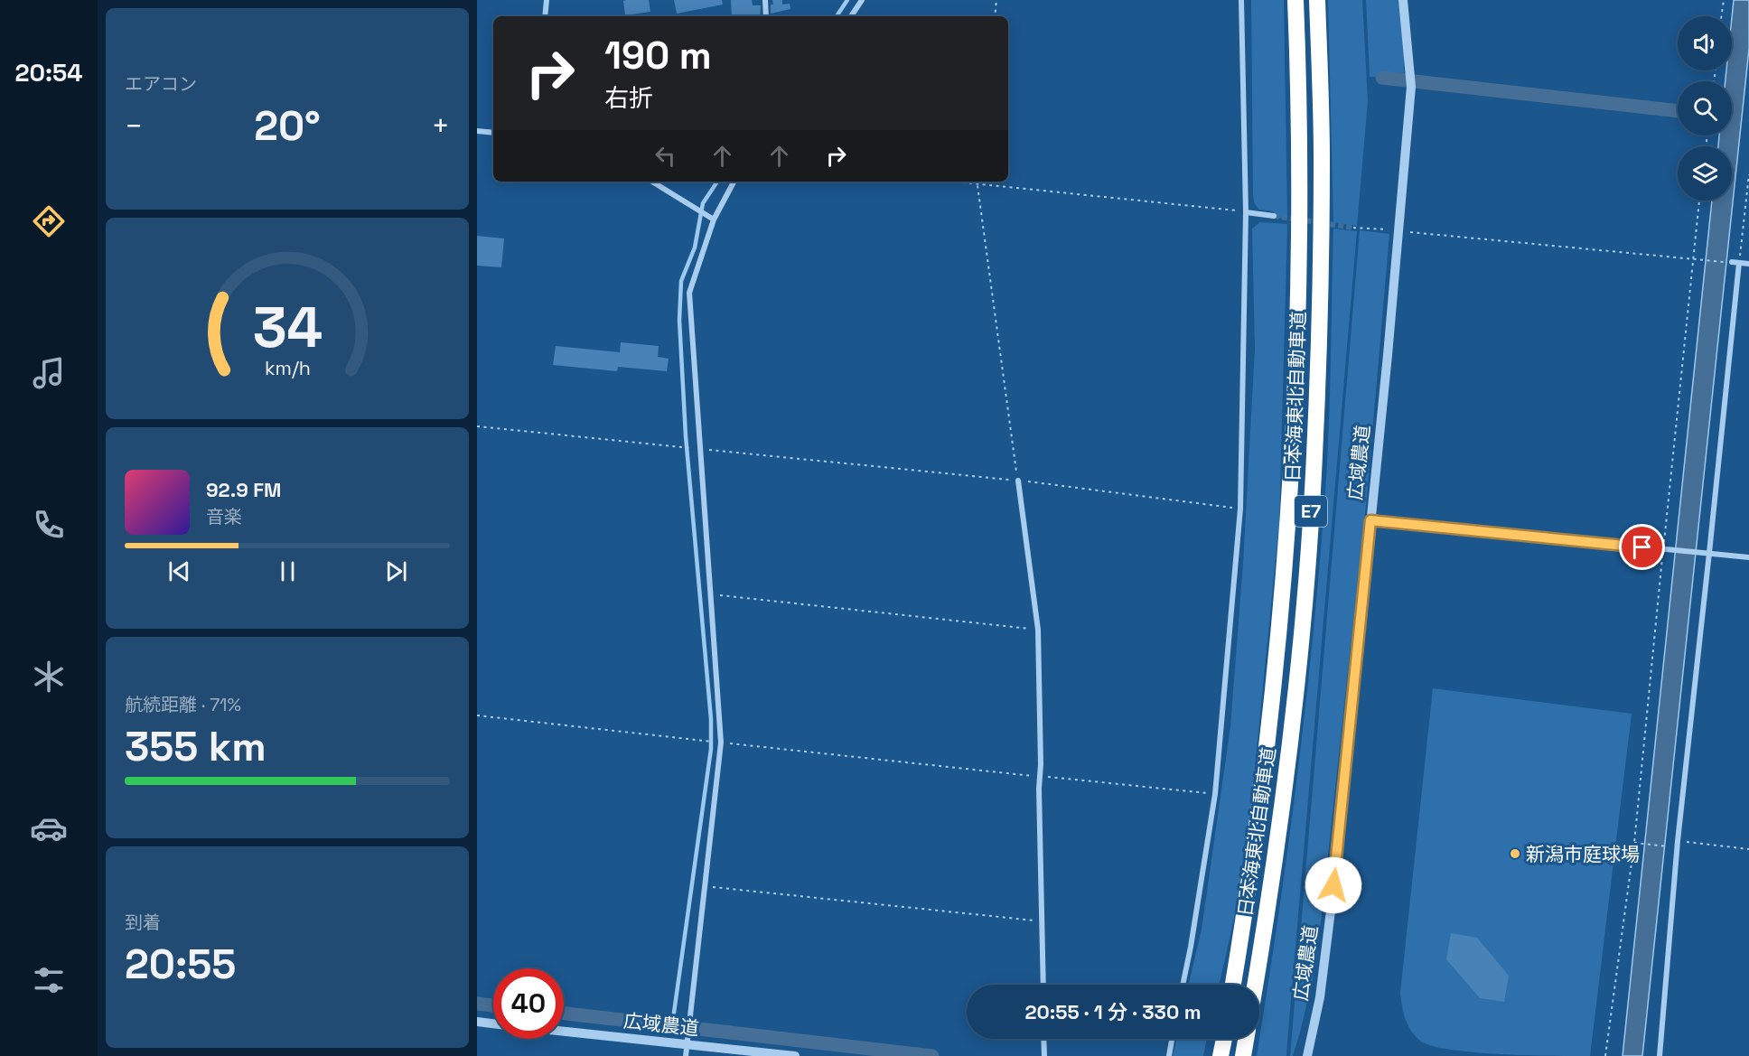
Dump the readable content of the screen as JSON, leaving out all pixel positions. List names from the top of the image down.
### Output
{
  "streets": {
    "highway": ["日本海東北自動車道", "E7"],
    "street": ["広域農道"]
  },
  "places": ["新潟市庭球場"],
  "page": {
    "tabs": "20:54",
    "tile": [
      "エアコン",
      ["航続距離 · 71%", "355 km"],
      ["到着", "20:55"]
    ],
    "turn": ["190 m", "右折"],
    "heat": ["−", "20°", "+"],
    "song": ["92.9 FM", "音楽"],
    "limit": "40",
    "trip": "20:55 · 1 分 · 330 m",
    "gauge": ["34", "km/h"]
  }
}
